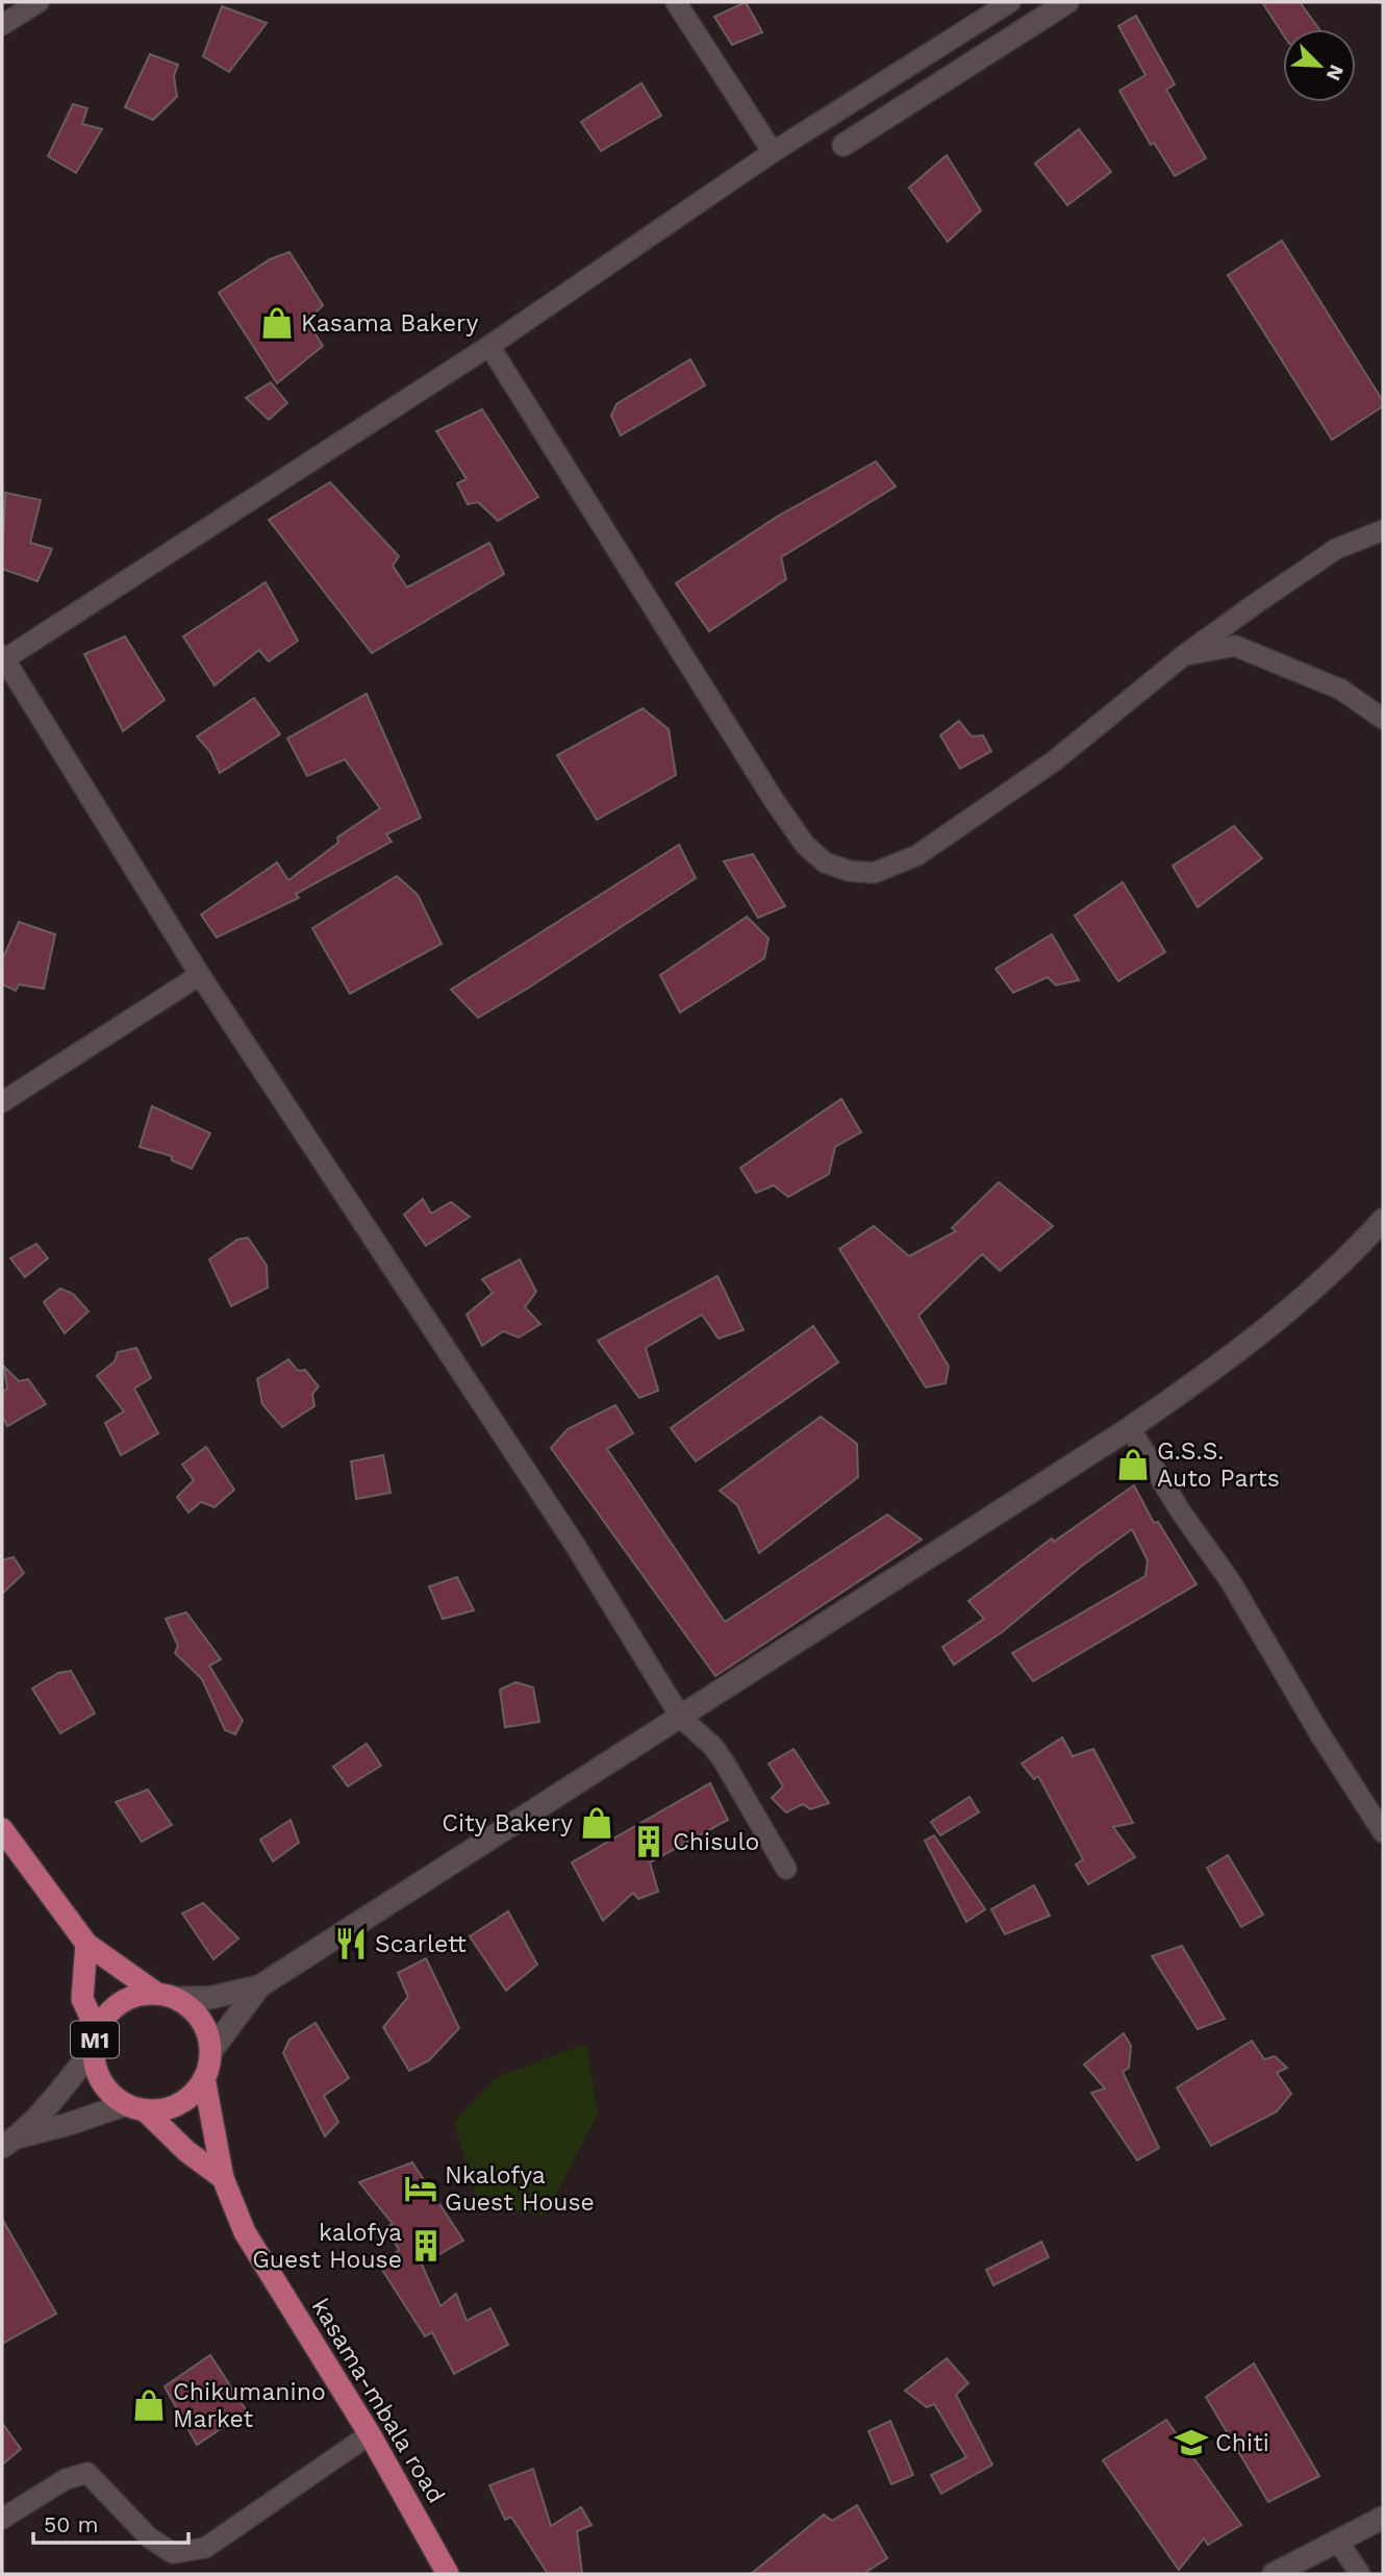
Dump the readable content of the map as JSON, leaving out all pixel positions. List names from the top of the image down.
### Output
{
  "streets": {
    "main road": ["M1", "kasama-mbala road"]
  },
  "crossings": [
    ["M1", "kasama-mbala road"]
  ],
  "places": {
    "shop": [
      "Kasama Bakery",
      "G.S.S. Auto Parts",
      "City Bakery",
      "Chikumanino Market"
    ],
    "building": ["Chisulo", "kalofya Guest House"],
    "restaurant": ["Scarlett"],
    "hotel": ["Nkalofya Guest House"],
    "school or university": ["Chiti"]
  },
  "scale_bar": "50 m",
  "north": "bottom right"
}
